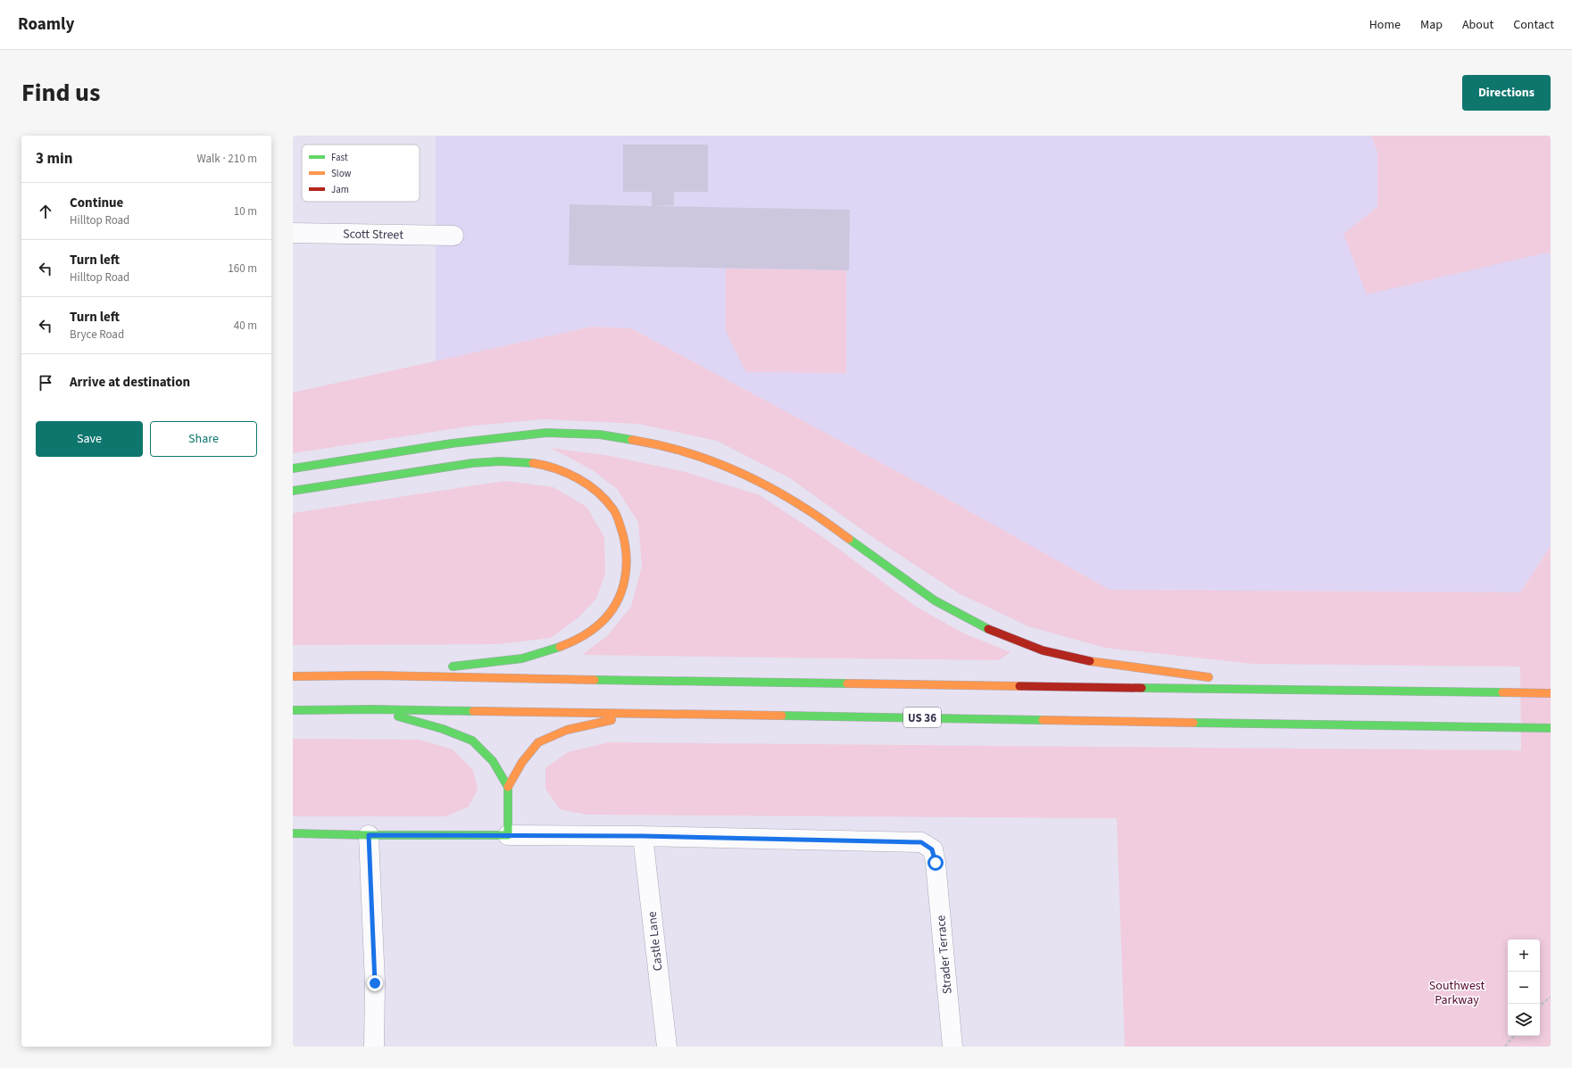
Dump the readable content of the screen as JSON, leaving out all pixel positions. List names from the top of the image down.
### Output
{
  "streets": {
    "main road": ["US 36"],
    "street": ["Scott Street", "Castle Lane", "Strader Terrace"]
  },
  "crossings": [
    ["Castle Lane", "Strader Terrace"]
  ],
  "parks": ["Southwest Parkway"],
  "legend": ["Fast", "Slow", "Jam"],
  "page": {
    "header": "Roamly",
    "nav": [
      "Home",
      "Map",
      "About",
      "Contact"
    ],
    "title": "Find us",
    "buttons": [
      "Directions",
      ["Save", "Share"]
    ],
    "heading": ["3 min", "Walk · 210 m"],
    "list": [
      ["Continue", "Hilltop Road", "10 m"],
      ["Turn left", "Hilltop Road", "160 m"],
      ["Turn left", "Bryce Road", "40 m"],
      "Arrive at destination"
    ],
    "map_buttons": ["+", "−"]
  }
}
